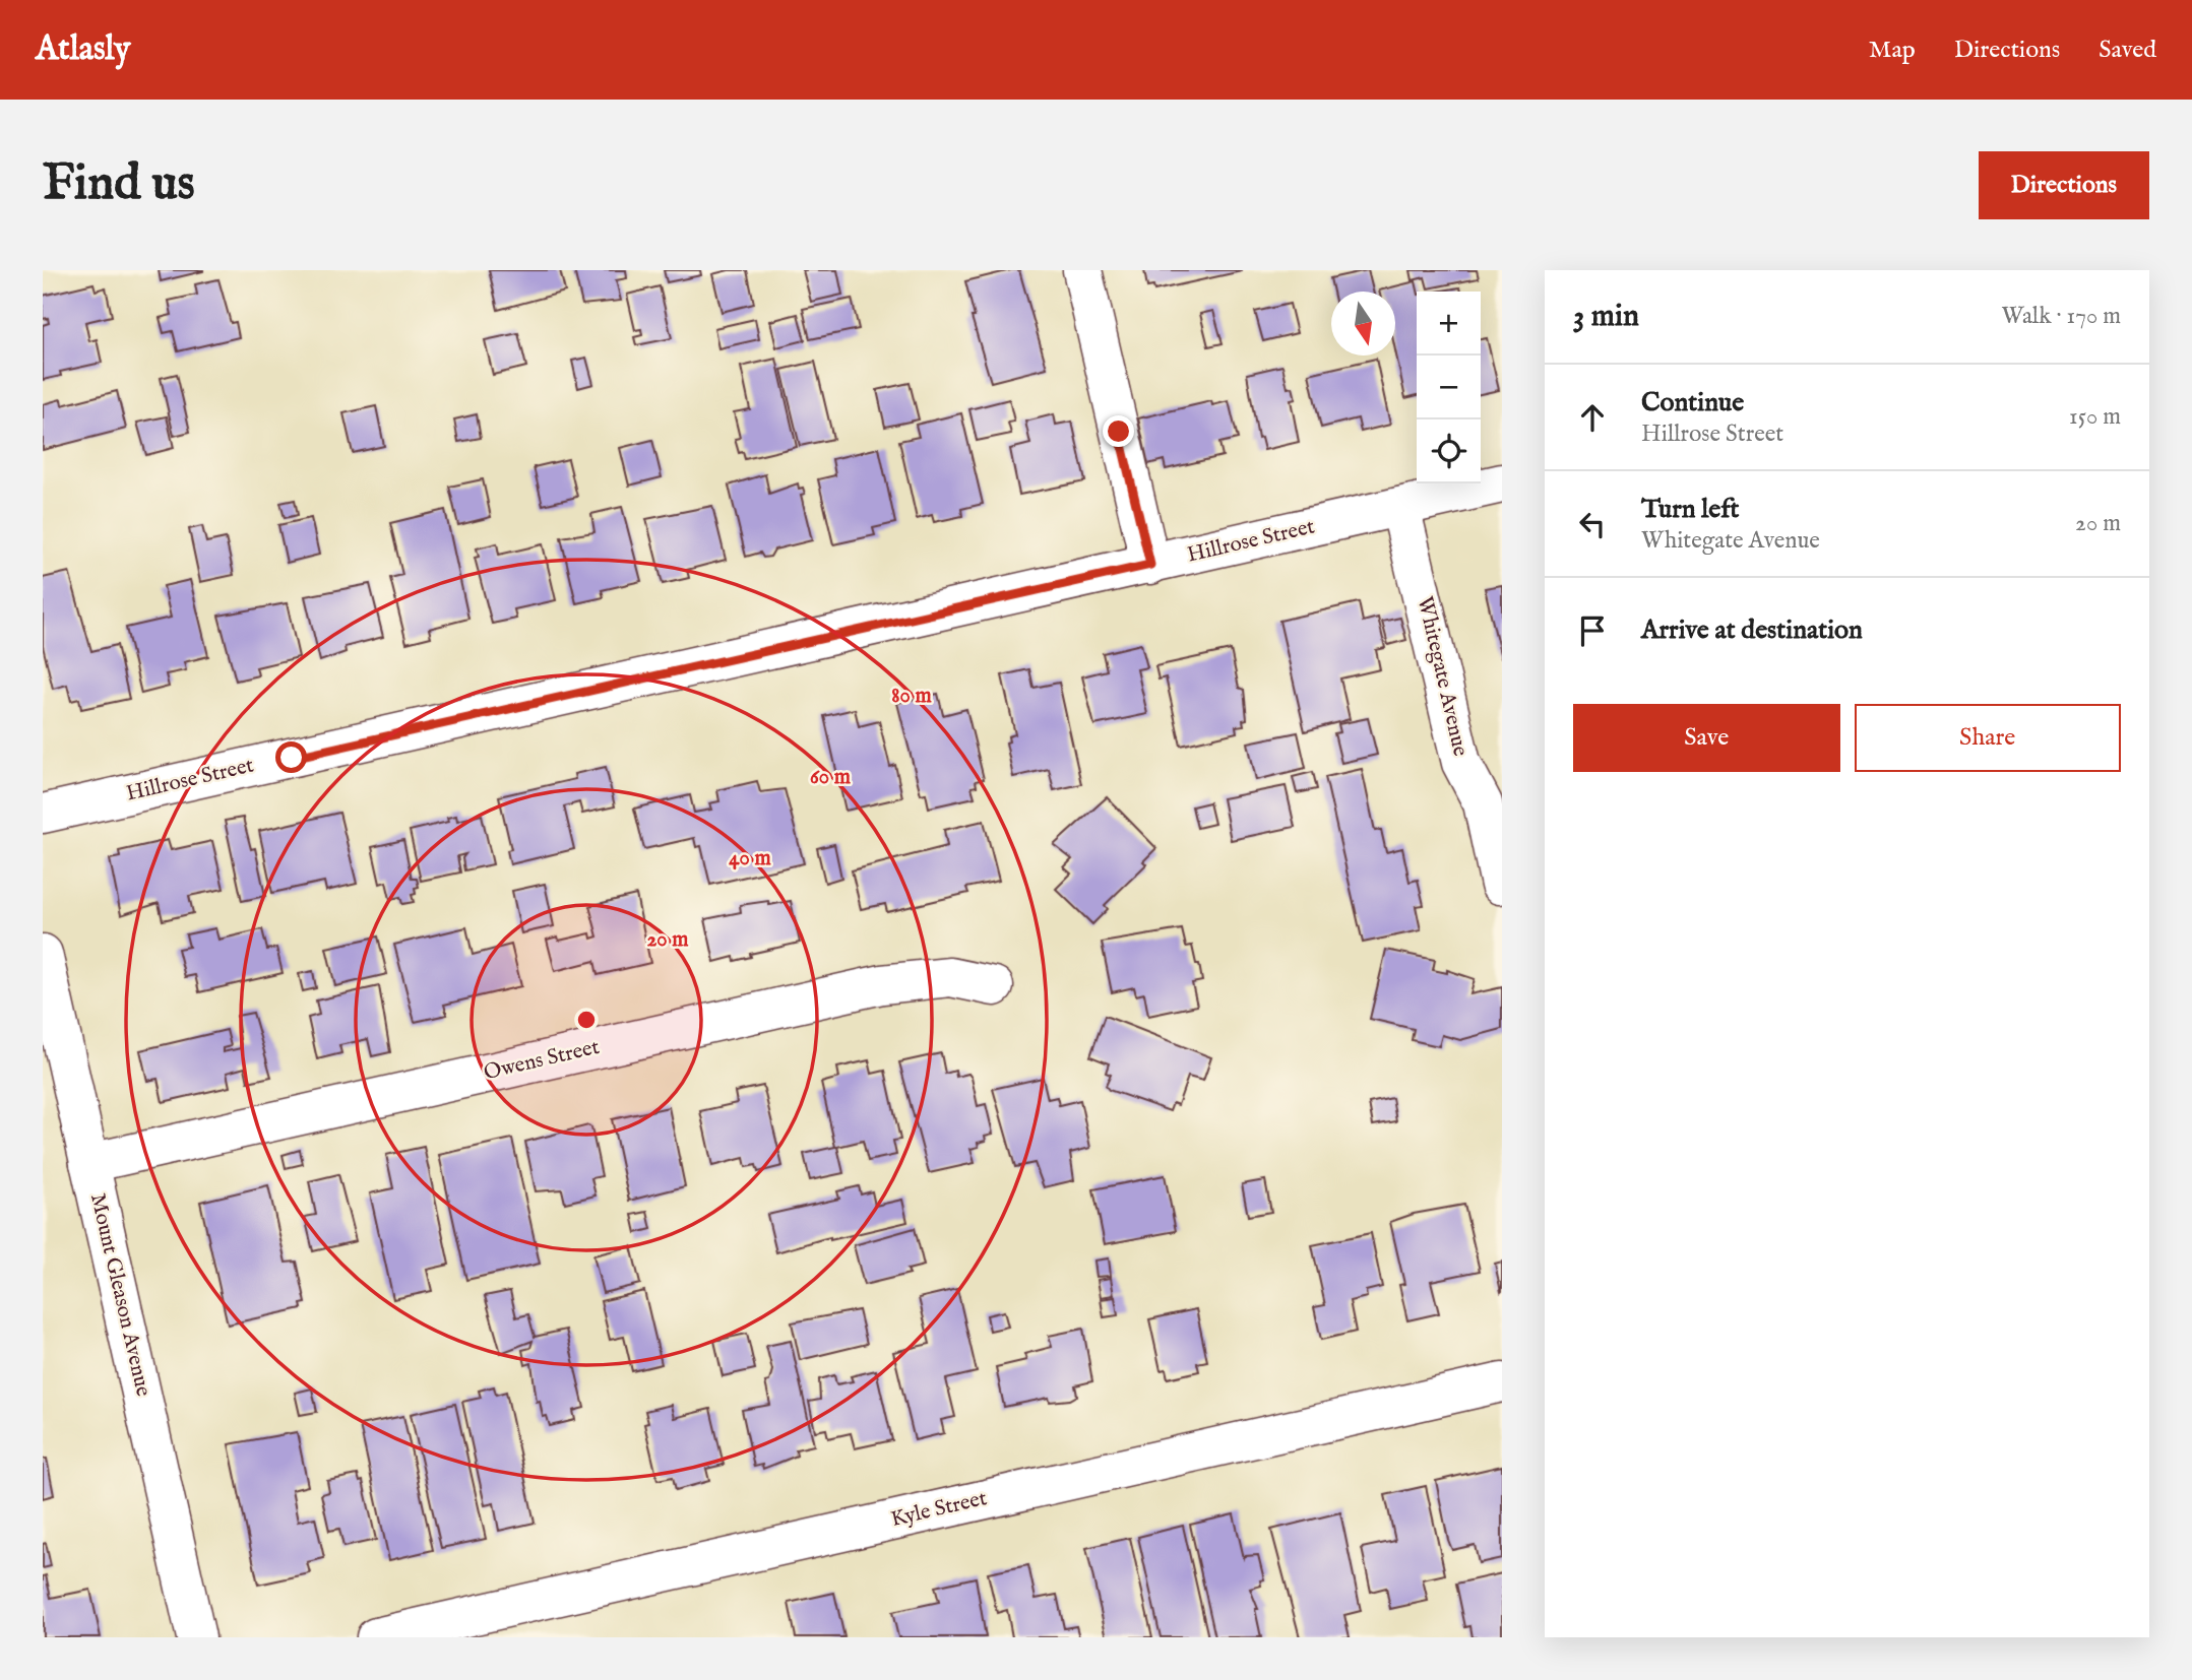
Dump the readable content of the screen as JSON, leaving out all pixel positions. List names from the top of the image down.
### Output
{
  "streets": {
    "street": [
      "Hillrose Street",
      "Whitegate Avenue",
      "Owens Street",
      "Mount Gleason Avenue",
      "Kyle Street"
    ]
  },
  "crossings": [
    ["Hillrose Street", "Whitegate Avenue"],
    ["Owens Street", "Mount Gleason Avenue"]
  ],
  "north": "bottom",
  "page": {
    "header": "Atlasly",
    "nav": ["Map", "Directions", "Saved"],
    "buttons": [
      "Directions",
      ["Save", "Share"]
    ],
    "title": "Find us",
    "heading": ["3 min", "Walk · 170 m"],
    "map_buttons": ["+", "−"],
    "list": [
      ["Continue", "Hillrose Street", "150 m"],
      ["Turn left", "Whitegate Avenue", "20 m"],
      "Arrive at destination"
    ]
  },
  "rings": [
    "80 m",
    "60 m",
    "40 m",
    "20 m"
  ]
}
